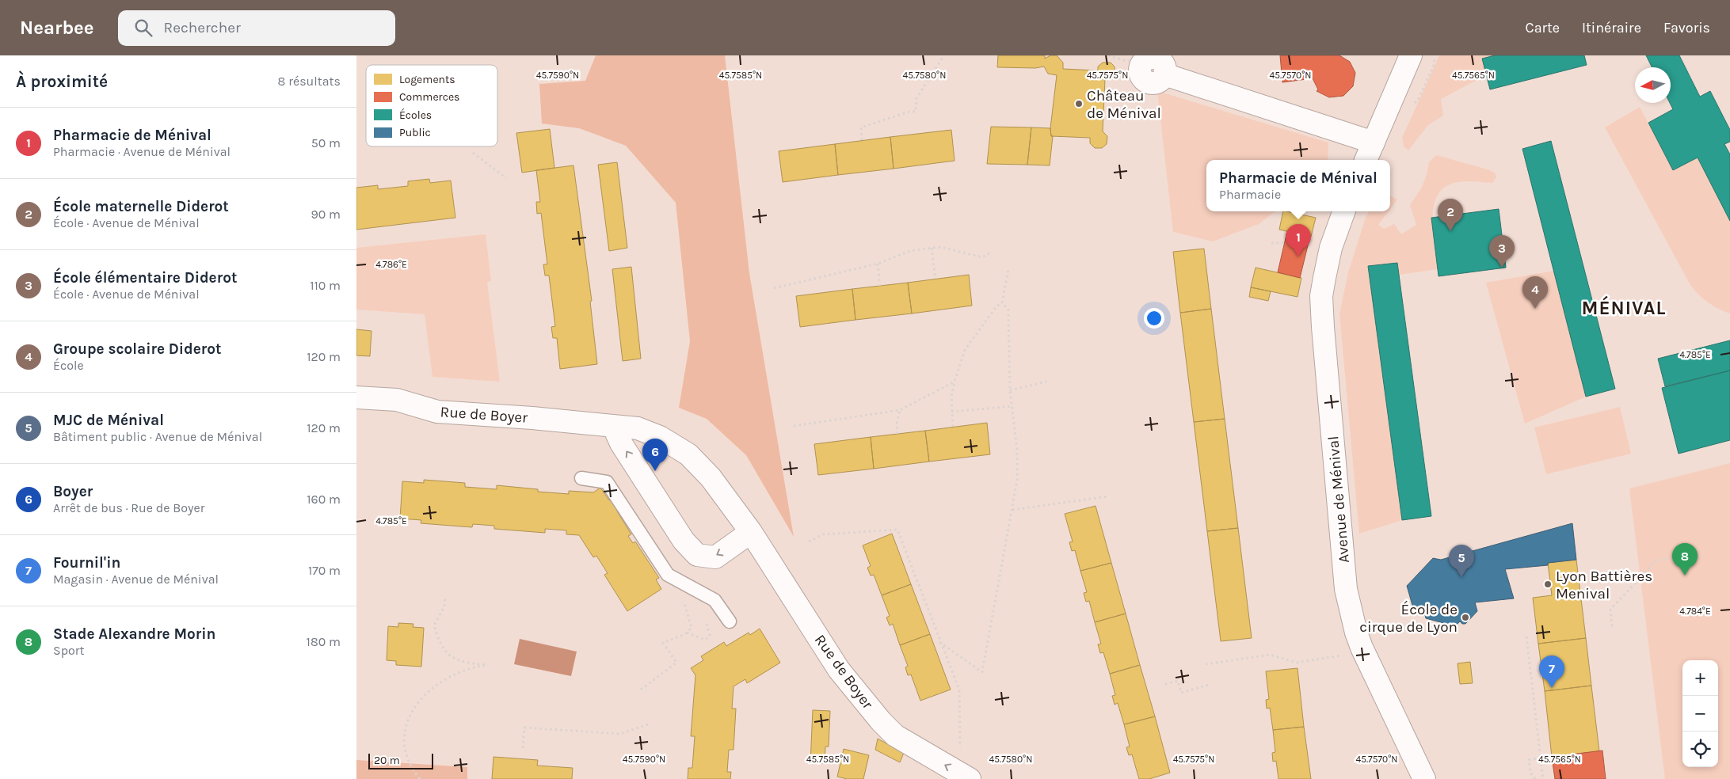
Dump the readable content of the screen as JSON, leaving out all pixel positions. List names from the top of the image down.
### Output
{
  "streets": {
    "street": ["Rue de Boyer", "Avenue de Ménival"]
  },
  "one_way": ["Rue de Boyer"],
  "districts": ["MÉNIVAL"],
  "places": ["Château de Ménival", "Lyon Battières Menival", "École de cirque de Lyon"],
  "legend": [
    "Logements",
    "Commerces",
    "Écoles",
    "Public"
  ],
  "scale_bar": "20 m",
  "north": "left",
  "page": {
    "header": "Nearbee",
    "search": "Rechercher",
    "nav": ["Carte", "Itinéraire", "Favoris"],
    "heading": ["À proximité", "8 résultats"],
    "list": [
      {
        "mark": "1",
        "name": "Pharmacie de Ménival",
        "note": "Pharmacie · Avenue de Ménival",
        "value": "50 m"
      },
      {
        "mark": "2",
        "name": "École maternelle Diderot",
        "note": "École · Avenue de Ménival",
        "value": "90 m"
      },
      {
        "mark": "3",
        "name": "École élémentaire Diderot",
        "note": "École · Avenue de Ménival",
        "value": "110 m"
      },
      {
        "mark": "4",
        "name": "Groupe scolaire Diderot",
        "note": "École",
        "value": "120 m"
      },
      {
        "mark": "5",
        "name": "MJC de Ménival",
        "note": "Bâtiment public · Avenue de Ménival",
        "value": "120 m"
      },
      {
        "mark": "6",
        "name": "Boyer",
        "note": "Arrêt de bus · Rue de Boyer",
        "value": "160 m"
      },
      {
        "mark": "7",
        "name": "Fournil'in",
        "note": "Magasin · Avenue de Ménival",
        "value": "170 m"
      },
      {
        "mark": "8",
        "name": "Stade Alexandre Morin",
        "note": "Sport",
        "value": "180 m"
      }
    ],
    "popup": ["Pharmacie de Ménival", "Pharmacie"],
    "pins": [
      "2",
      "1",
      "3",
      "4",
      "6",
      "8",
      "5",
      "7"
    ],
    "map_buttons": ["+", "−"],
    "scale": "20 m"
  },
  "coordinates": [
    "45.7590°N",
    "45.7585°N",
    "45.7580°N",
    "45.7575°N",
    "45.7570°N",
    "45.7565°N",
    "4.786°E",
    "4.785°E",
    "4.784°E"
  ]
}
